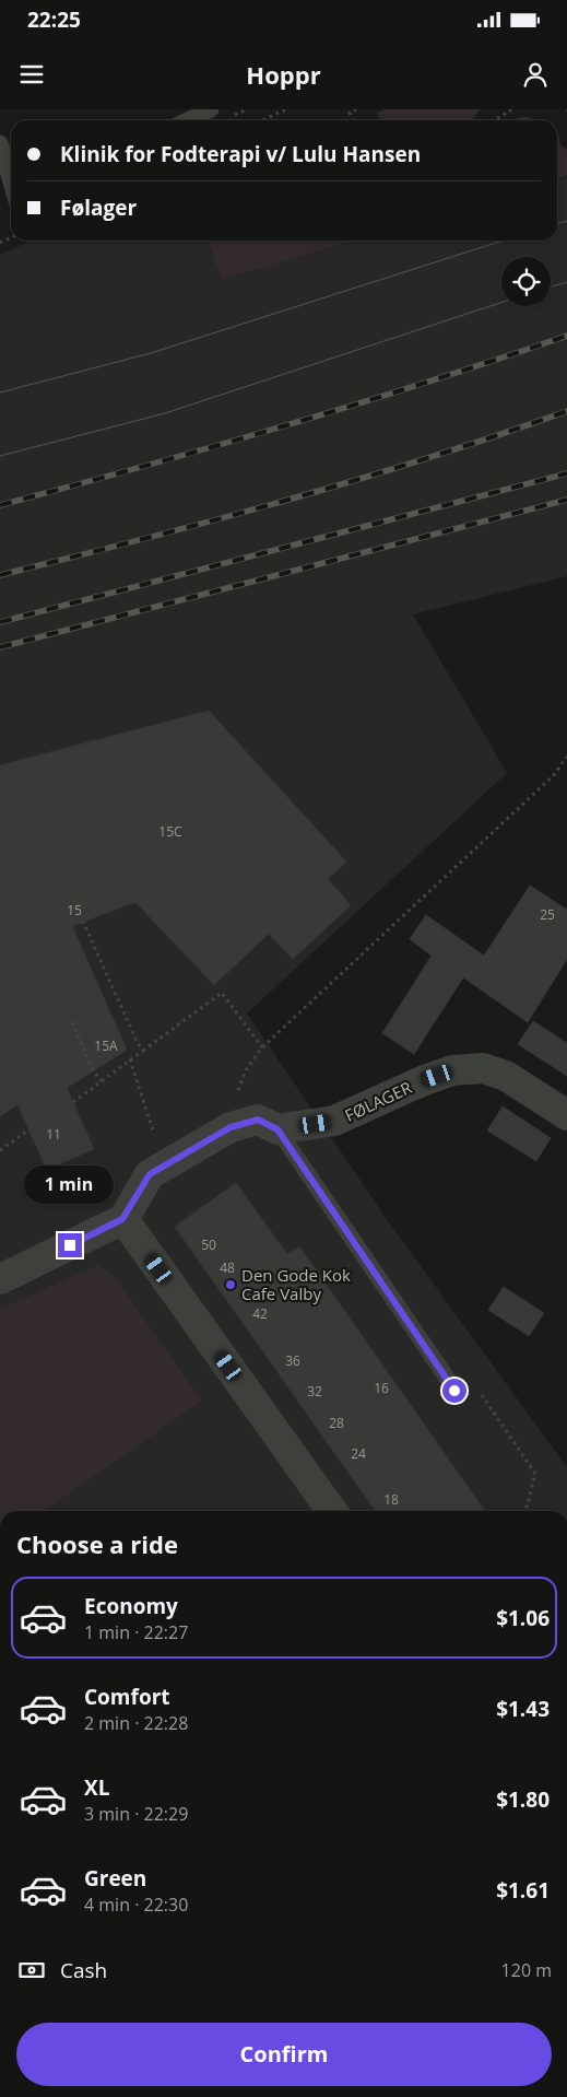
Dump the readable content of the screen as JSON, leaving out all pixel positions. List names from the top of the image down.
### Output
{
  "streets": {
    "street": ["FØLAGER"]
  },
  "places": ["Den Gode Kok Cafe Valby"],
  "house_numbers": [
    "15C",
    "15",
    "25",
    "15A",
    "11",
    "50",
    "48",
    "42",
    "36",
    "16",
    "32",
    "28",
    "24",
    "18"
  ],
  "page": {
    "status": "22:25",
    "header": "Hoppr",
    "banner": ["Klinik for Fodterapi v/ Lulu Hansen", "Følager"],
    "bubble": "1 min",
    "heading": "Choose a ride",
    "list": [
      {
        "name": "Economy",
        "note": "1 min · 22:27",
        "value": "$1.06"
      },
      {
        "name": "Comfort",
        "note": "2 min · 22:28",
        "value": "$1.43"
      },
      {
        "name": "XL",
        "note": "3 min · 22:29",
        "value": "$1.80"
      },
      {
        "name": "Green",
        "note": "4 min · 22:30",
        "value": "$1.61"
      }
    ],
    "pay": ["Cash", "120 m"],
    "buttons": "Confirm"
  }
}
